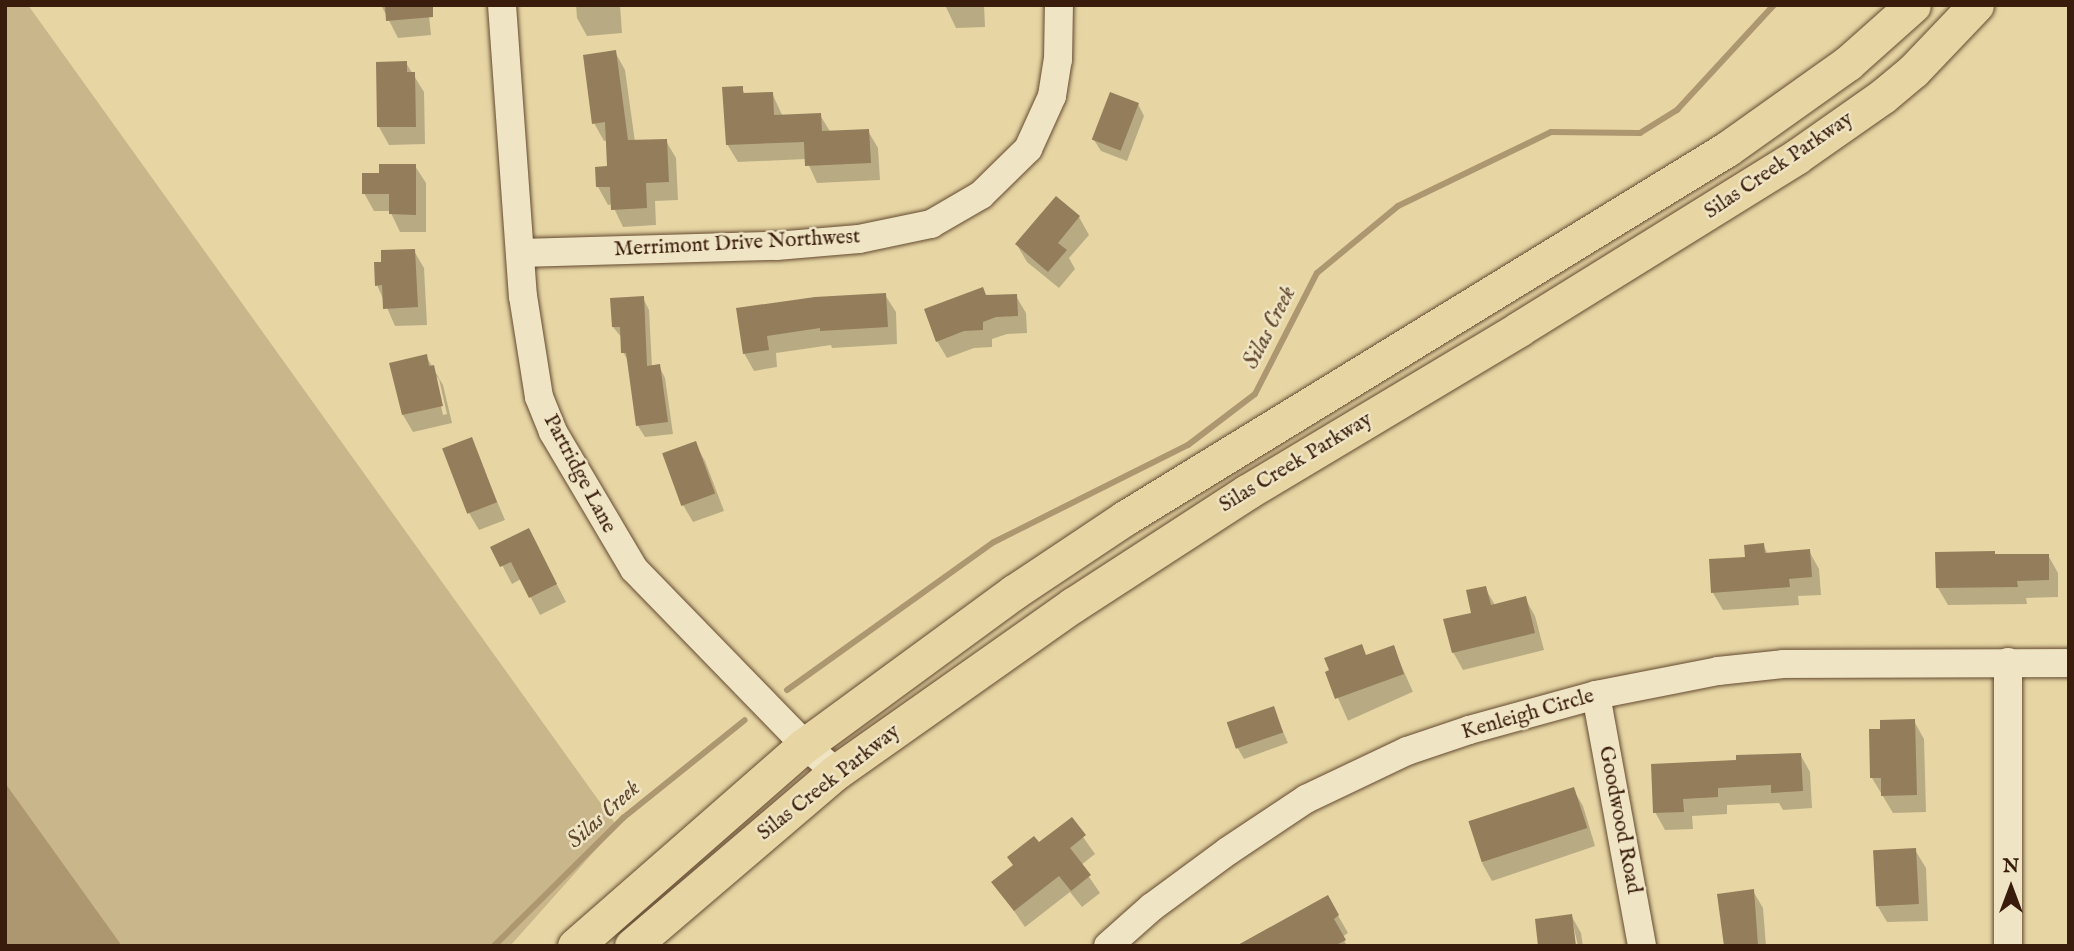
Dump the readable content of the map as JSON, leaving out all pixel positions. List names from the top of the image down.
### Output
{
  "streets": {
    "main road": ["Silas Creek Parkway"],
    "street": [
      "Merrimont Drive Northwest",
      "Partridge Lane",
      "Kenleigh Circle",
      "Goodwood Road"
    ]
  },
  "crossings": [
    ["Silas Creek Parkway", "Partridge Lane"],
    ["Merrimont Drive Northwest", "Partridge Lane"],
    ["Kenleigh Circle", "Goodwood Road"]
  ],
  "water": ["Silas Creek"],
  "north": "top"
}
